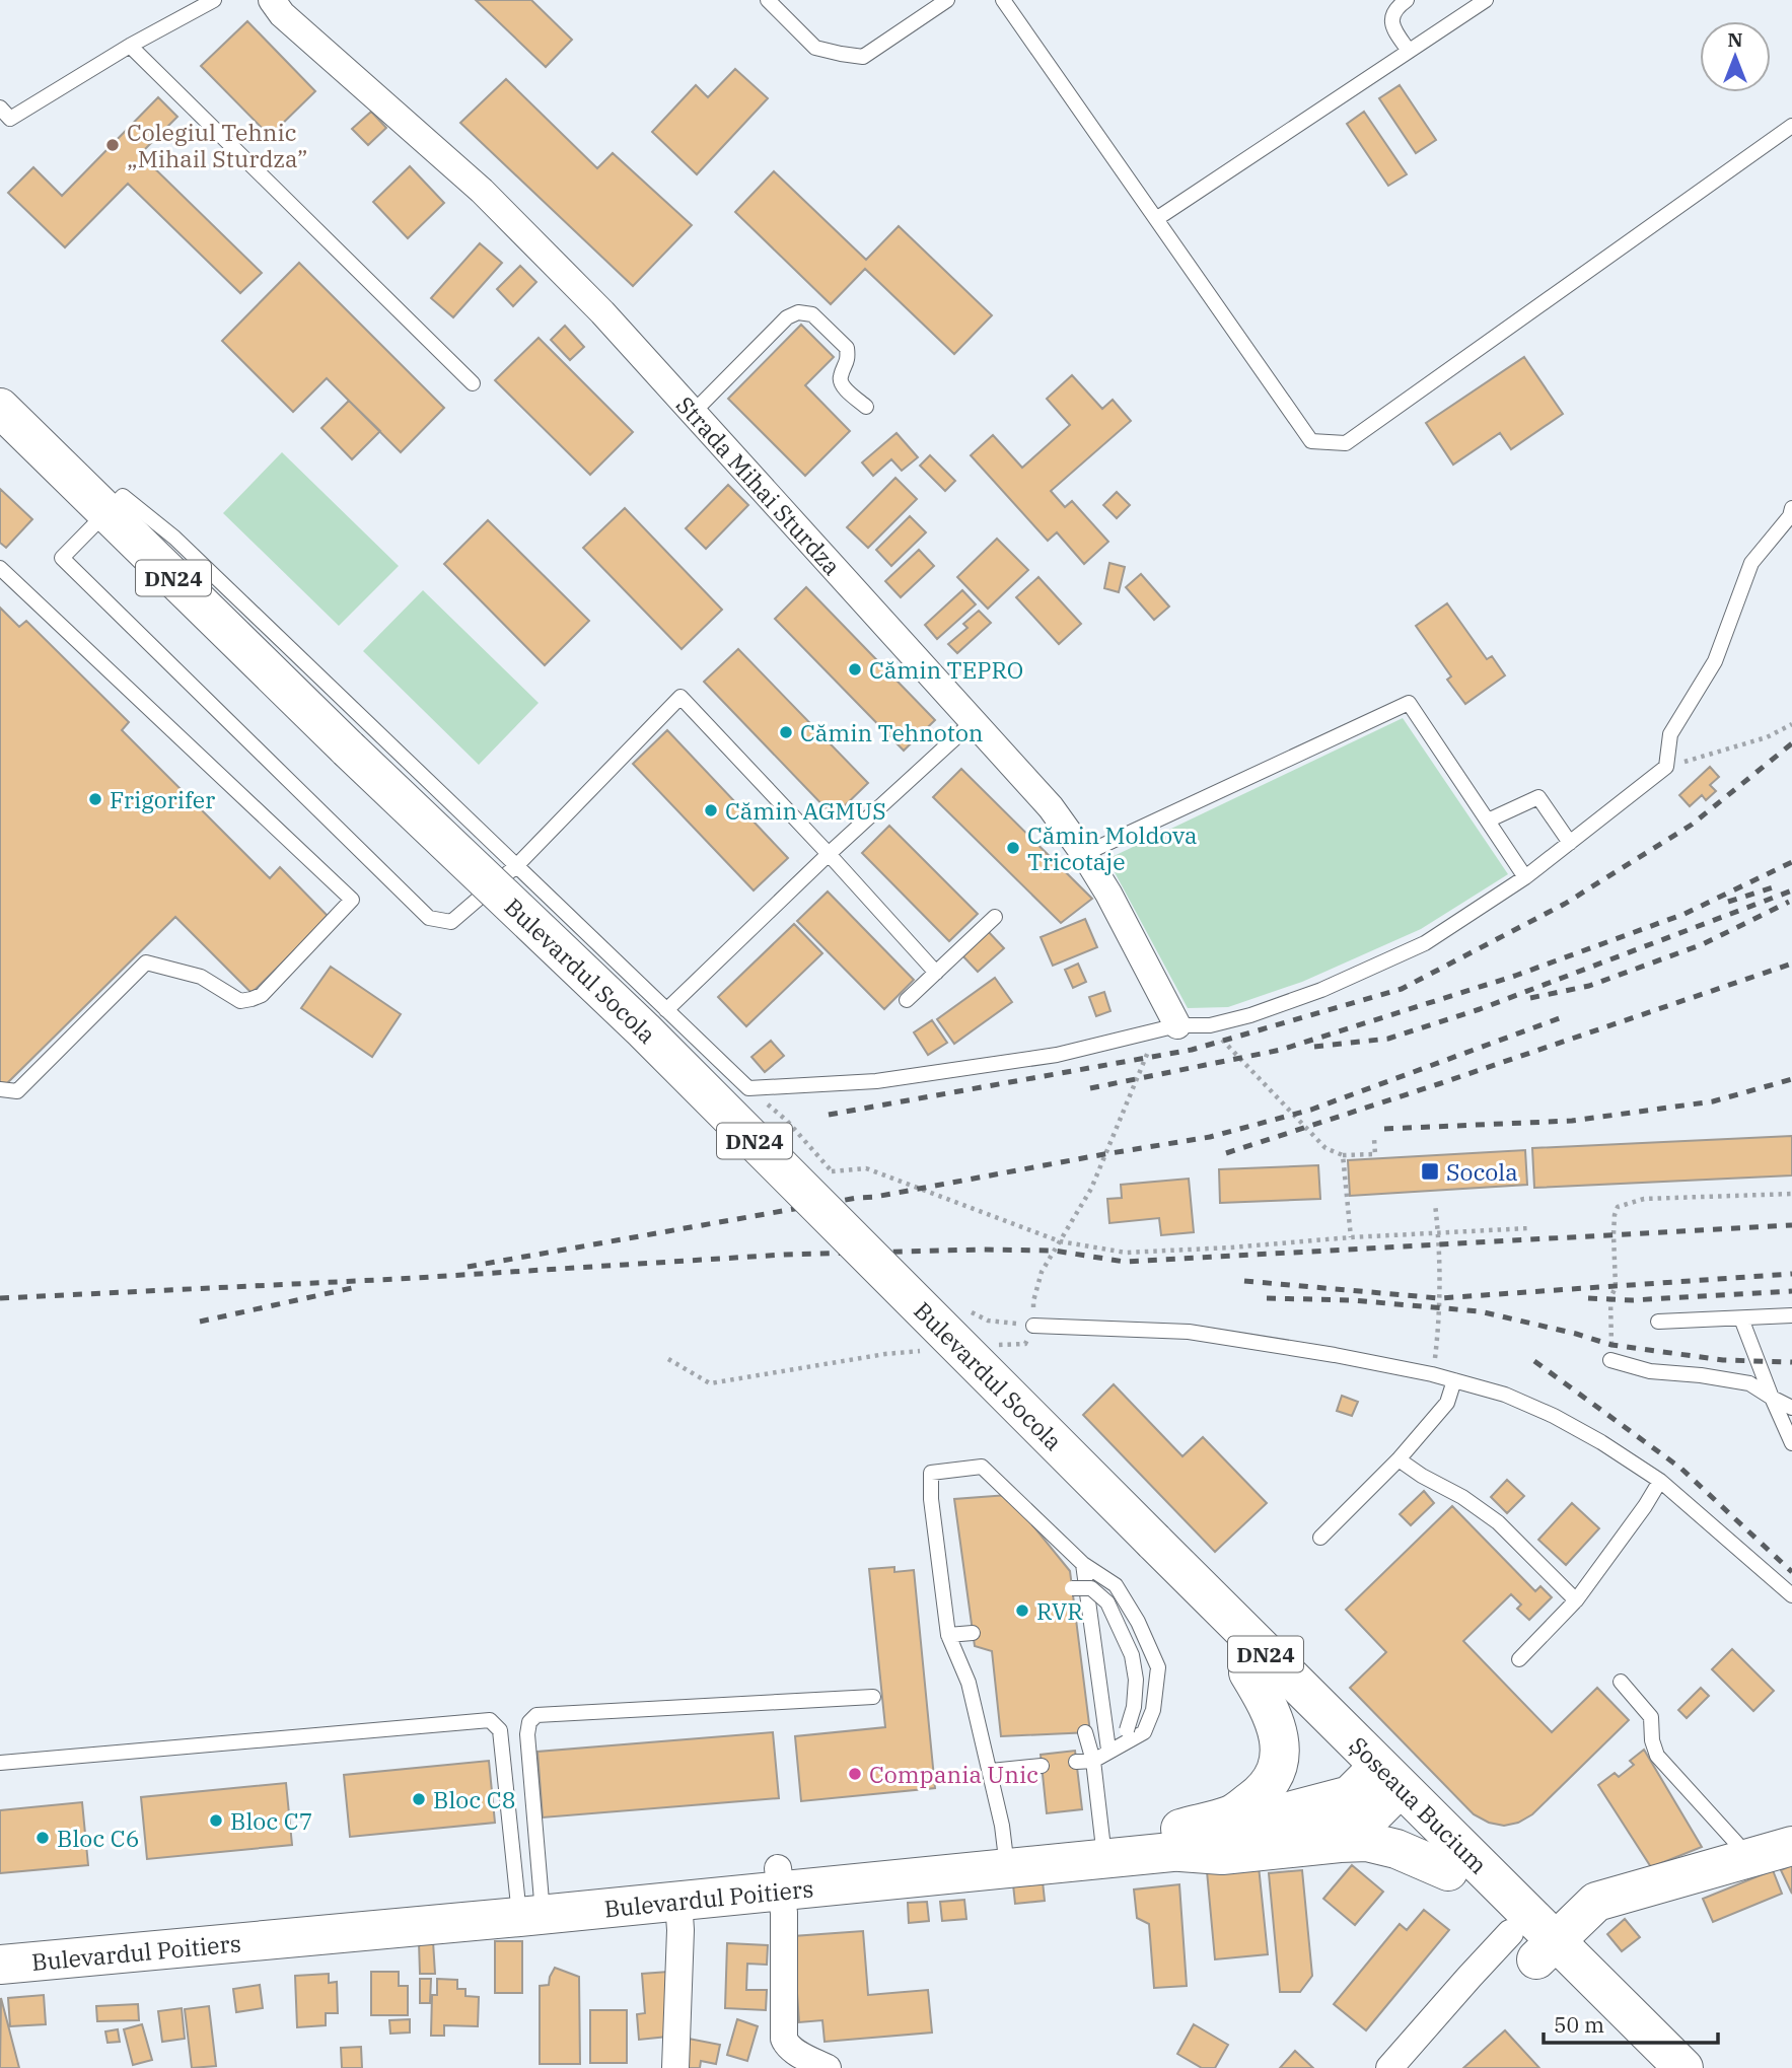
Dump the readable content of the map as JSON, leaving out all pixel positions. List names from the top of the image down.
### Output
{
  "streets": {
    "main road": [
      "DN24",
      "Bulevardul Socola",
      "Șoseaua Bucium",
      "Bulevardul Poitiers"
    ],
    "street": ["Strada Mihai Sturdza"]
  },
  "crossings": [
    ["Bulevardul Socola", "Șoseaua Bucium"],
    ["Șoseaua Bucium", "Bulevardul Poitiers"]
  ],
  "places": {
    "other": [
      "Colegiul Tehnic „Mihail Sturdza”",
      "Cămin TEPRO",
      "Cămin Tehnoton",
      "Frigorifer",
      "Cămin AGMUS",
      "Cămin Moldova Tricotaje",
      "RVR",
      "Compania Unic",
      "Bloc C8",
      "Bloc C7",
      "Bloc C6"
    ],
    "transit": ["Socola"]
  },
  "scale_bar": "50 m",
  "north": "top"
}
